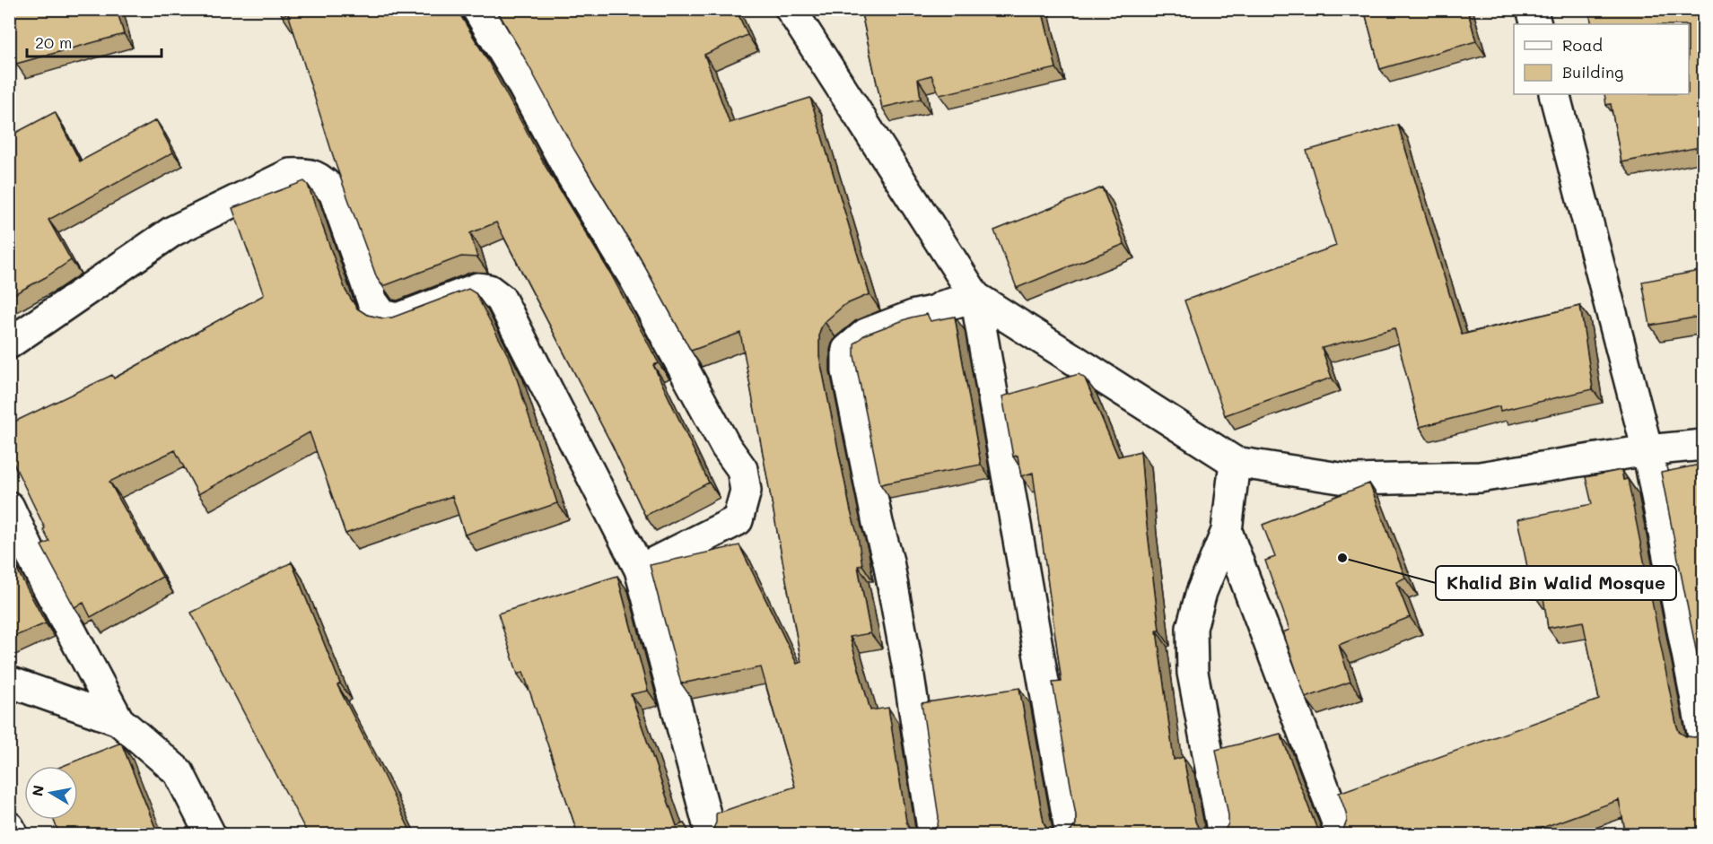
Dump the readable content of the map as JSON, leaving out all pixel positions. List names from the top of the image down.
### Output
{
  "places": ["Khalid Bin Walid Mosque"],
  "legend": ["Road", "Building"],
  "scale_bar": "20 m",
  "north": "left"
}
